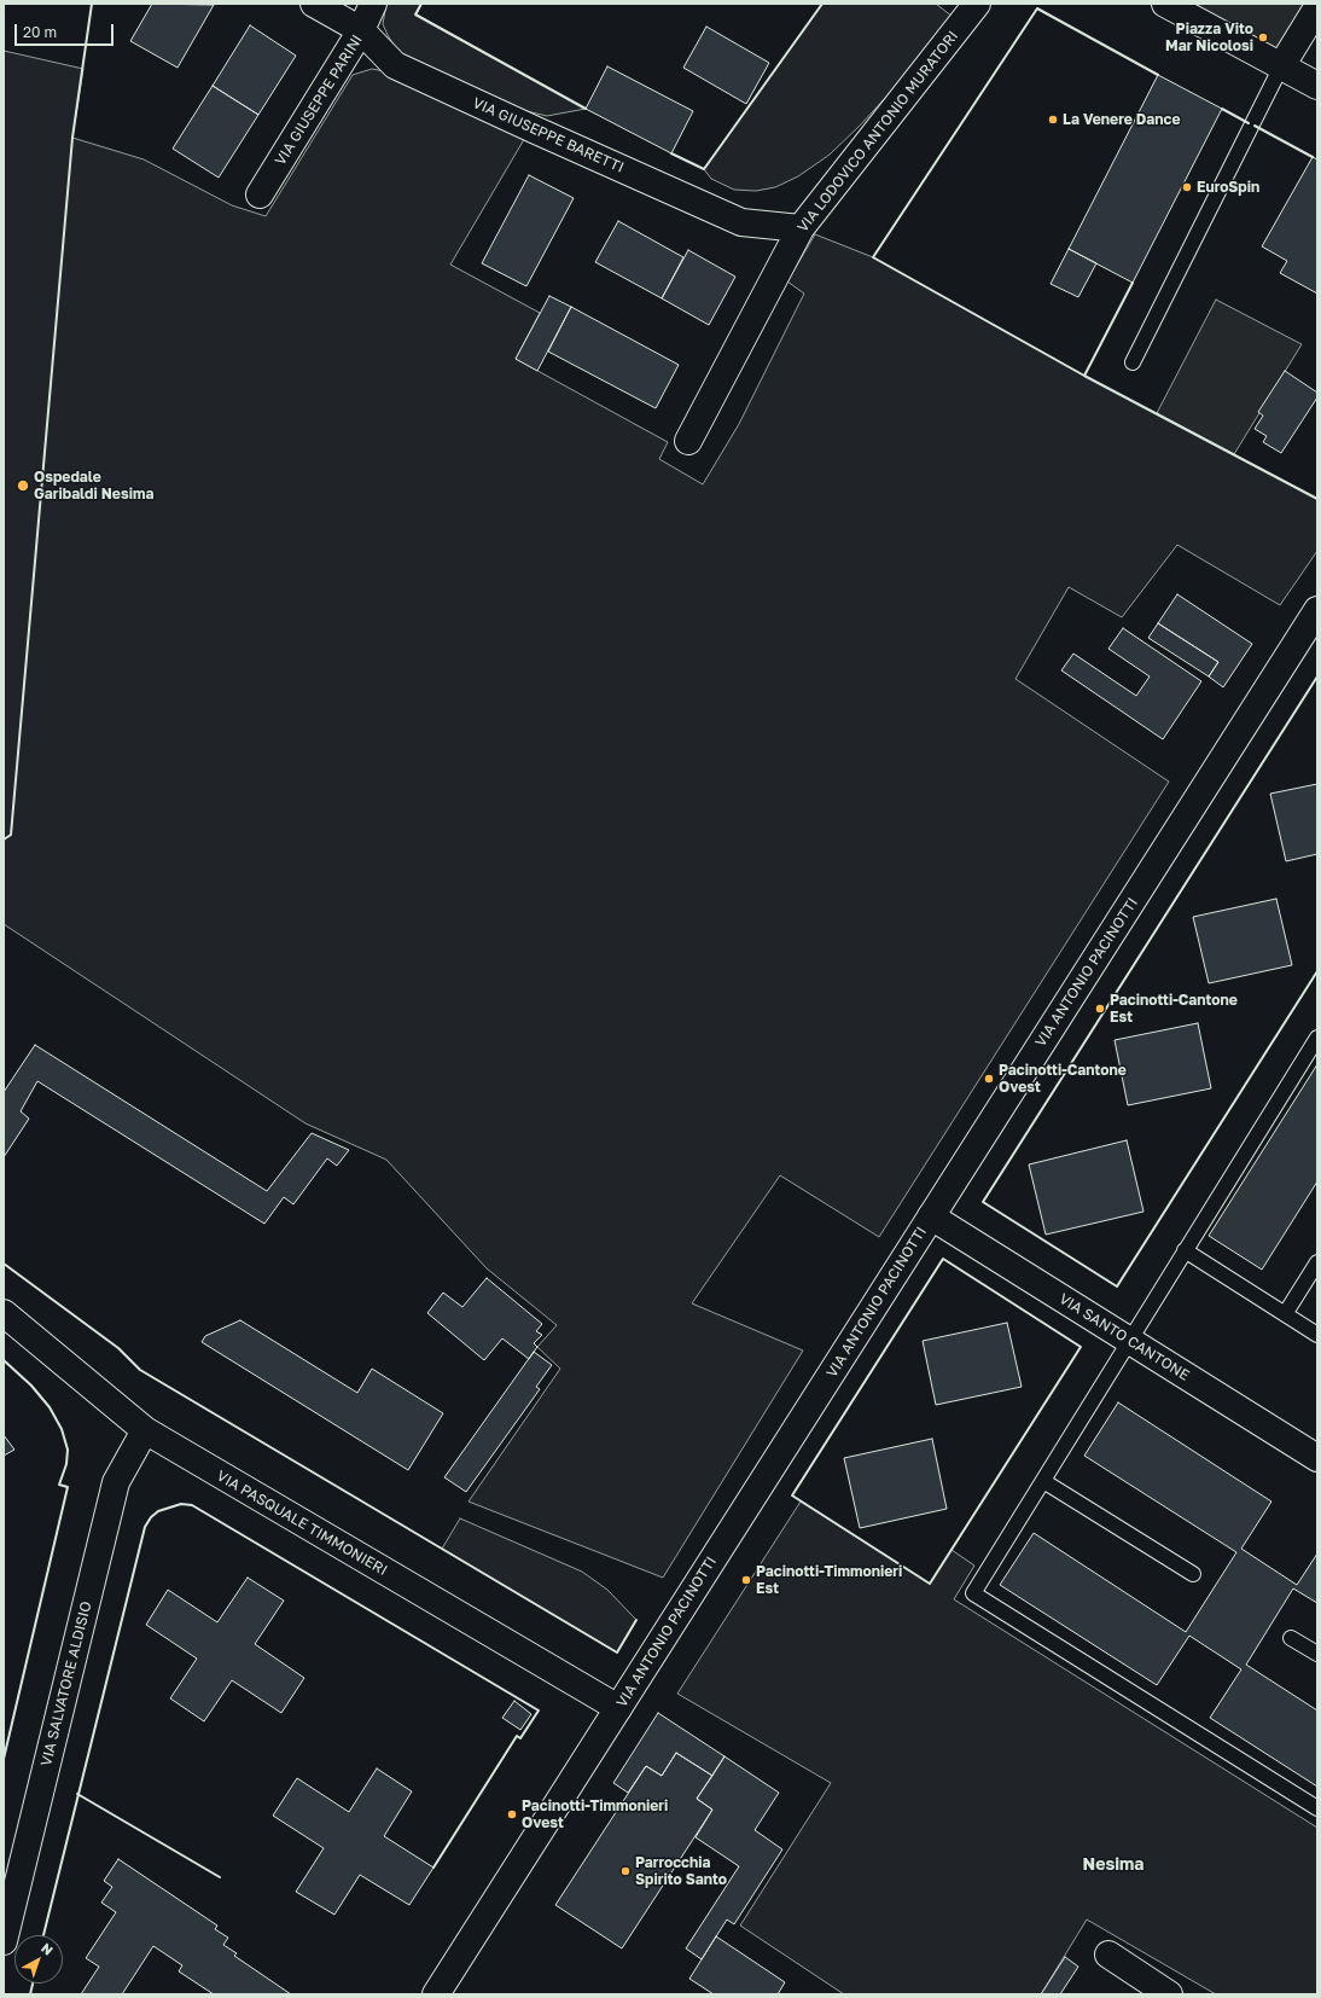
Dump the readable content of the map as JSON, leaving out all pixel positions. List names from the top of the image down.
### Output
{
  "streets": {
    "street": [
      "VIA GIUSEPPE PARINI",
      "VIA LODOVICO ANTONIO MURATORI",
      "VIA GIUSEPPE BARETTI",
      "VIA ANTONIO PACINOTTI",
      "VIA SANTO CANTONE",
      "VIA PASQUALE TIMMONIERI",
      "VIA SALVATORE ALDISIO"
    ]
  },
  "crossings": [
    ["VIA GIUSEPPE PARINI", "VIA GIUSEPPE BARETTI"],
    ["VIA LODOVICO ANTONIO MURATORI", "VIA GIUSEPPE BARETTI"],
    ["VIA ANTONIO PACINOTTI", "VIA SANTO CANTONE"],
    ["VIA ANTONIO PACINOTTI", "VIA PASQUALE TIMMONIERI"],
    ["VIA PASQUALE TIMMONIERI", "VIA SALVATORE ALDISIO"]
  ],
  "districts": ["Nesima"],
  "places": [
    "Piazza Vito Mar Nicolosi",
    "La Venere Dance",
    "EuroSpin",
    "Ospedale Garibaldi Nesima",
    "Pacinotti-Cantone Est",
    "Pacinotti-Cantone Ovest",
    "Pacinotti-Timmonieri Est",
    "Pacinotti-Timmonieri Ovest",
    "Parrocchia Spirito Santo"
  ],
  "scale_bar": "20 m",
  "north": "top right"
}
